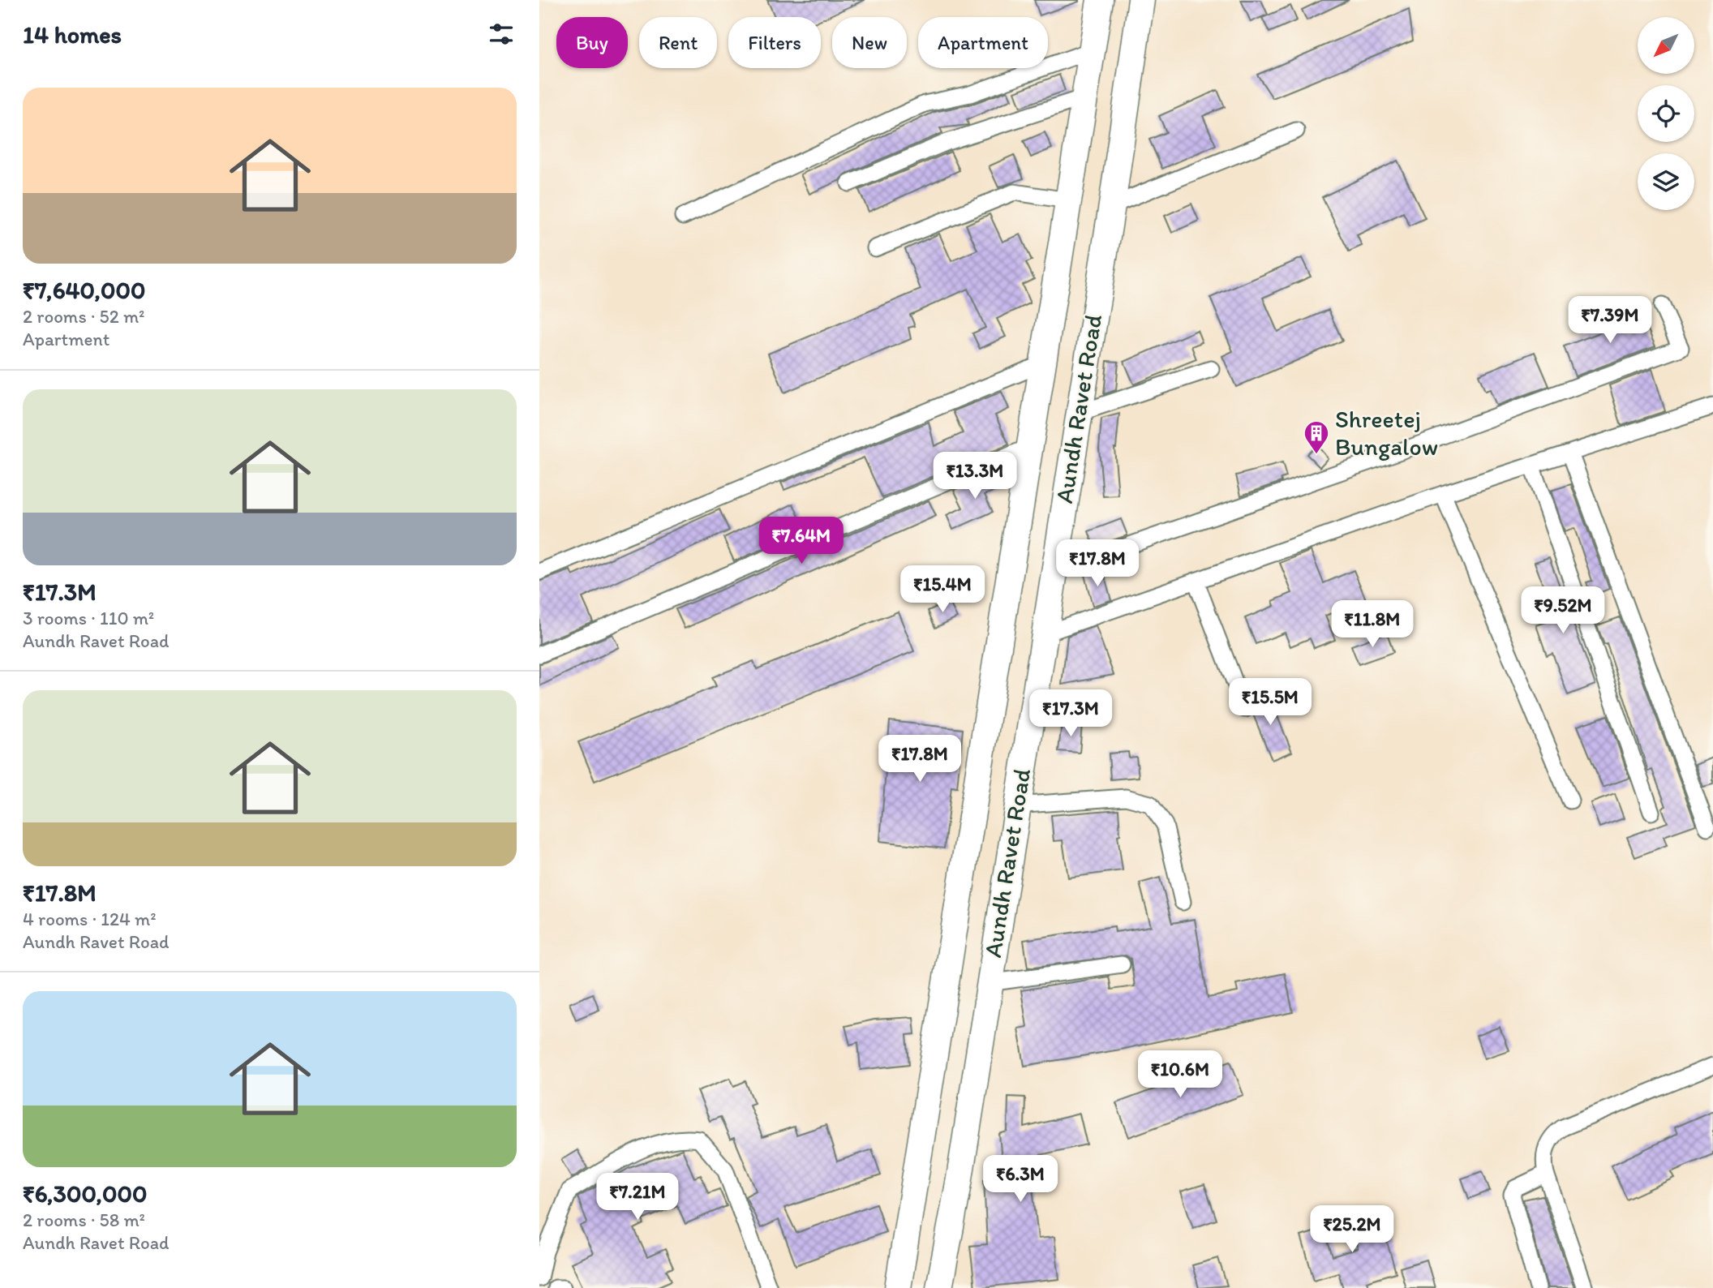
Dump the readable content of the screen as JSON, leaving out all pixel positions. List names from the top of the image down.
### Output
{
  "streets": {
    "main road": ["Aundh Ravet Road"]
  },
  "places": {
    "building": ["Shreetej Bungalow"]
  },
  "north": "bottom left",
  "page": {
    "heading": "14 homes",
    "chip": [
      "Buy",
      "Rent",
      "Filters",
      "New",
      "Apartment"
    ],
    "list": [
      {
        "name": "₹7,640,000",
        "note": "2 rooms · 52 m² · Apartment"
      },
      {
        "name": "₹17.3M",
        "note": "3 rooms · 110 m² · Aundh Ravet Road"
      },
      {
        "name": "₹17.8M",
        "note": "4 rooms · 124 m² · Aundh Ravet Road"
      },
      {
        "name": "₹6,300,000",
        "note": "2 rooms · 58 m² · Aundh Ravet Road"
      }
    ],
    "price": [
      "₹7.39M",
      "₹13.3M",
      "₹7.64M",
      "₹17.8M",
      "₹15.4M",
      "₹9.52M",
      "₹11.8M",
      "₹15.5M",
      "₹17.3M",
      "₹17.8M",
      "₹10.6M",
      "₹6.3M",
      "₹7.21M",
      "₹25.2M"
    ]
  }
}
